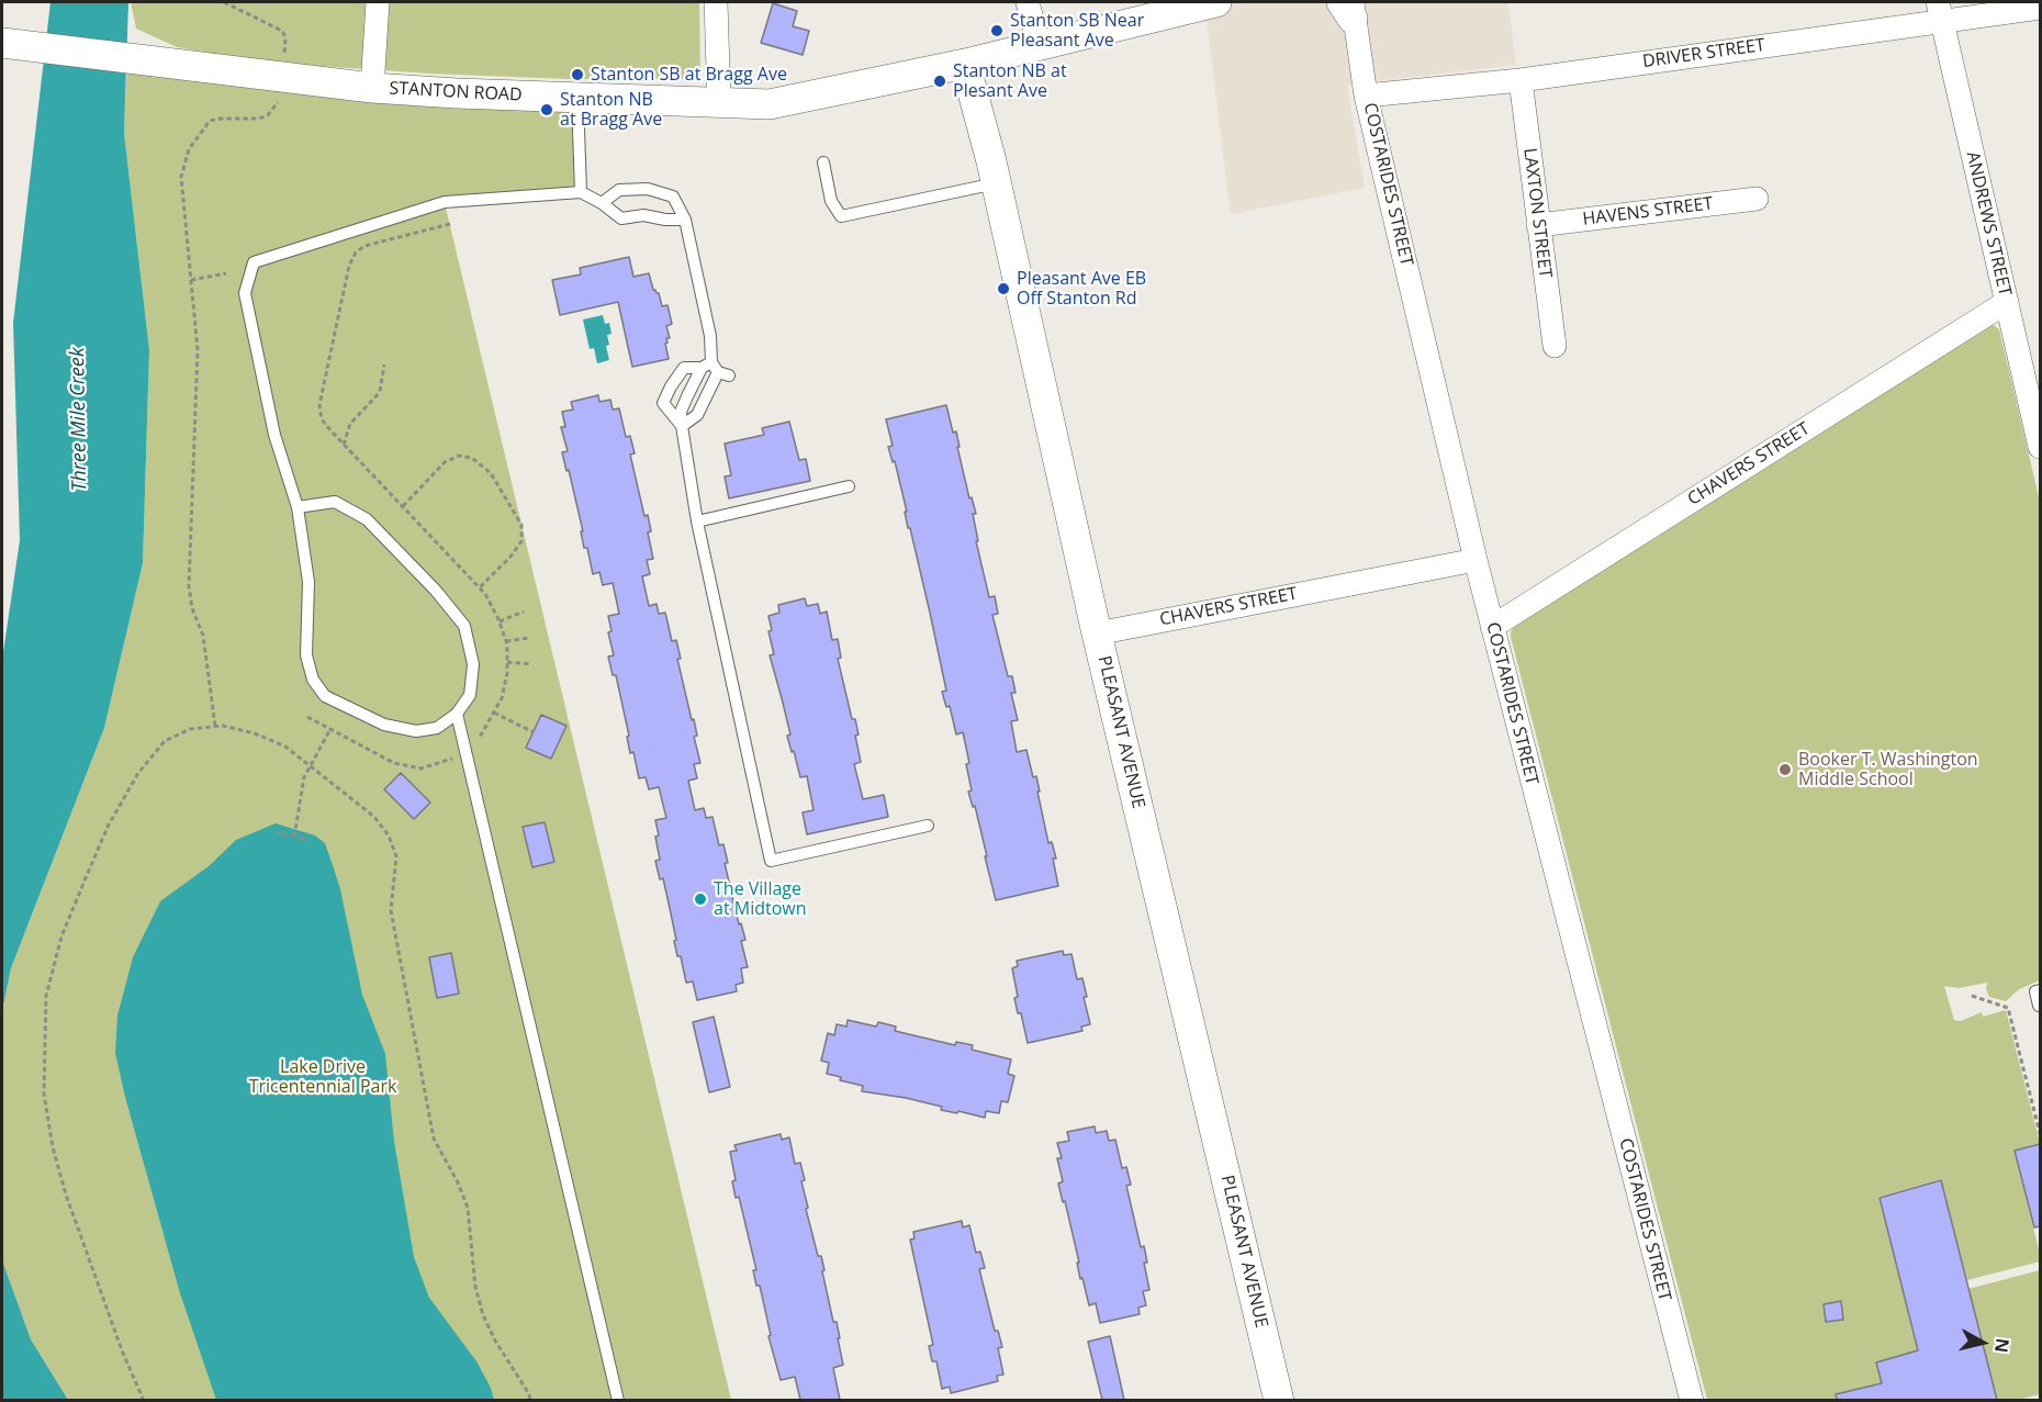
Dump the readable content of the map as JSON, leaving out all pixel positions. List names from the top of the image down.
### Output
{
  "streets": {
    "street": [
      "DRIVER STREET",
      "STANTON ROAD",
      "COSTARIDES STREET",
      "HAVENS STREET",
      "LAXTON STREET",
      "ANDREWS STREET",
      "CHAVERS STREET",
      "PLEASANT AVENUE"
    ]
  },
  "crossings": [
    ["DRIVER STREET", "COSTARIDES STREET"],
    ["DRIVER STREET", "LAXTON STREET"],
    ["DRIVER STREET", "ANDREWS STREET"],
    ["STANTON ROAD", "PLEASANT AVENUE"],
    ["COSTARIDES STREET", "CHAVERS STREET"],
    ["HAVENS STREET", "LAXTON STREET"],
    ["ANDREWS STREET", "CHAVERS STREET"],
    ["CHAVERS STREET", "PLEASANT AVENUE"]
  ],
  "water": ["Three Mile Creek"],
  "parks": ["Lake Drive Tricentennial Park"],
  "places": [
    "Stanton SB Near Pleasant Ave",
    "Stanton SB at Bragg Ave",
    "Stanton NB at Plesant Ave",
    "Stanton NB at Bragg Ave",
    "Pleasant Ave EB Off Stanton Rd",
    "Booker T. Washington Middle School",
    "The Village at Midtown"
  ],
  "north": "right"
}
